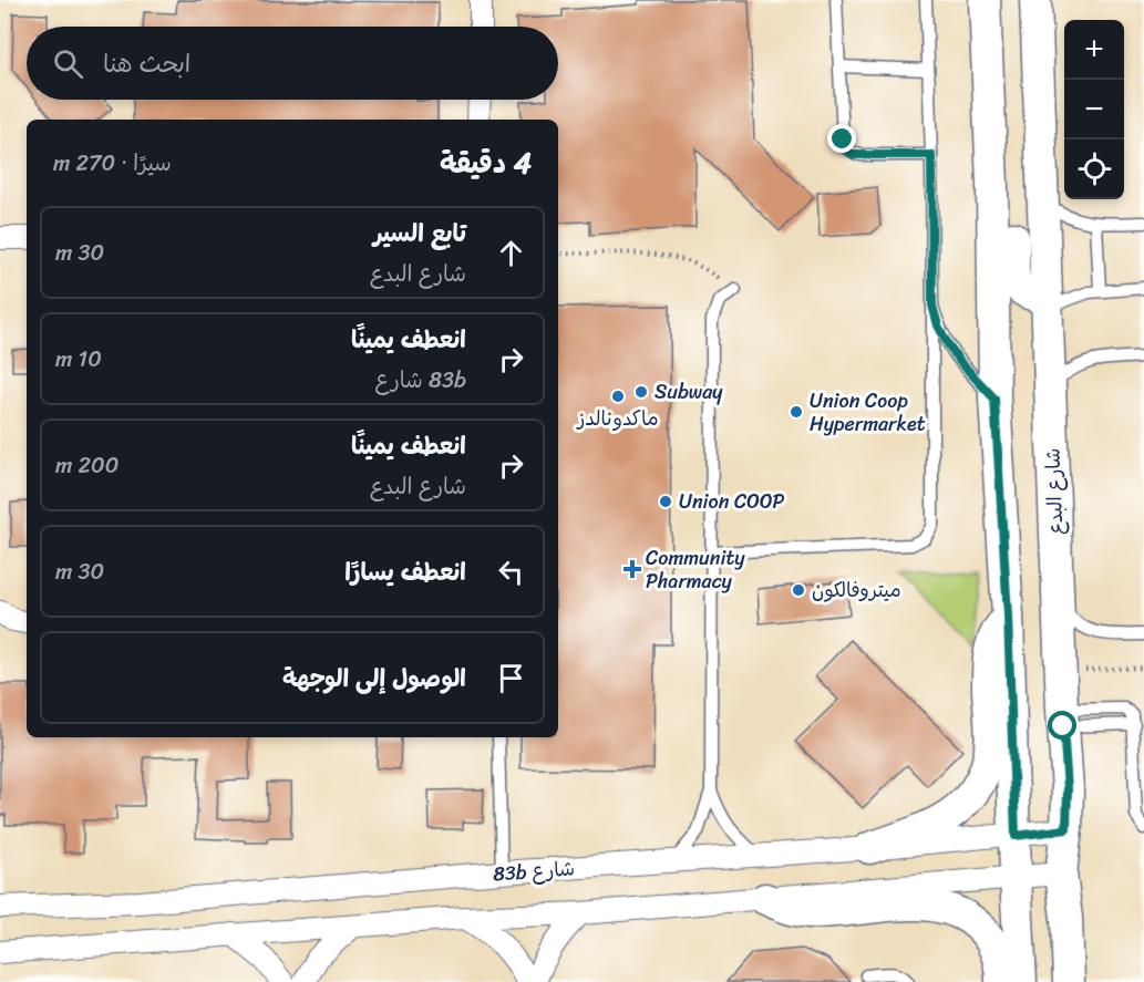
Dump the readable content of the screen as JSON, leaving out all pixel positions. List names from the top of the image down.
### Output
{
  "streets": {
    "main road": ["شارع البدع"],
    "street": ["83b شارع"]
  },
  "crossings": [
    ["شارع البدع", "83b شارع"]
  ],
  "places": {
    "other": [
      "Subway",
      "ماكدونالدز",
      "Union Coop Hypermarket",
      "Union COOP",
      "ميتروفالكون"
    ],
    "health": ["Community Pharmacy"]
  },
  "page": {
    "map_buttons": ["+", "−"],
    "search": "ابحث هنا",
    "heading": ["4 دقيقة", "سيرًا · 270 m"],
    "list": [
      ["تابع السير", "شارع البدع", "30 m"],
      ["انعطف يمينًا", "83b شارع", "10 m"],
      ["انعطف يمينًا", "شارع البدع", "200 m"],
      ["انعطف يسارًا", "30 m"],
      "الوصول إلى الوجهة"
    ]
  }
}
